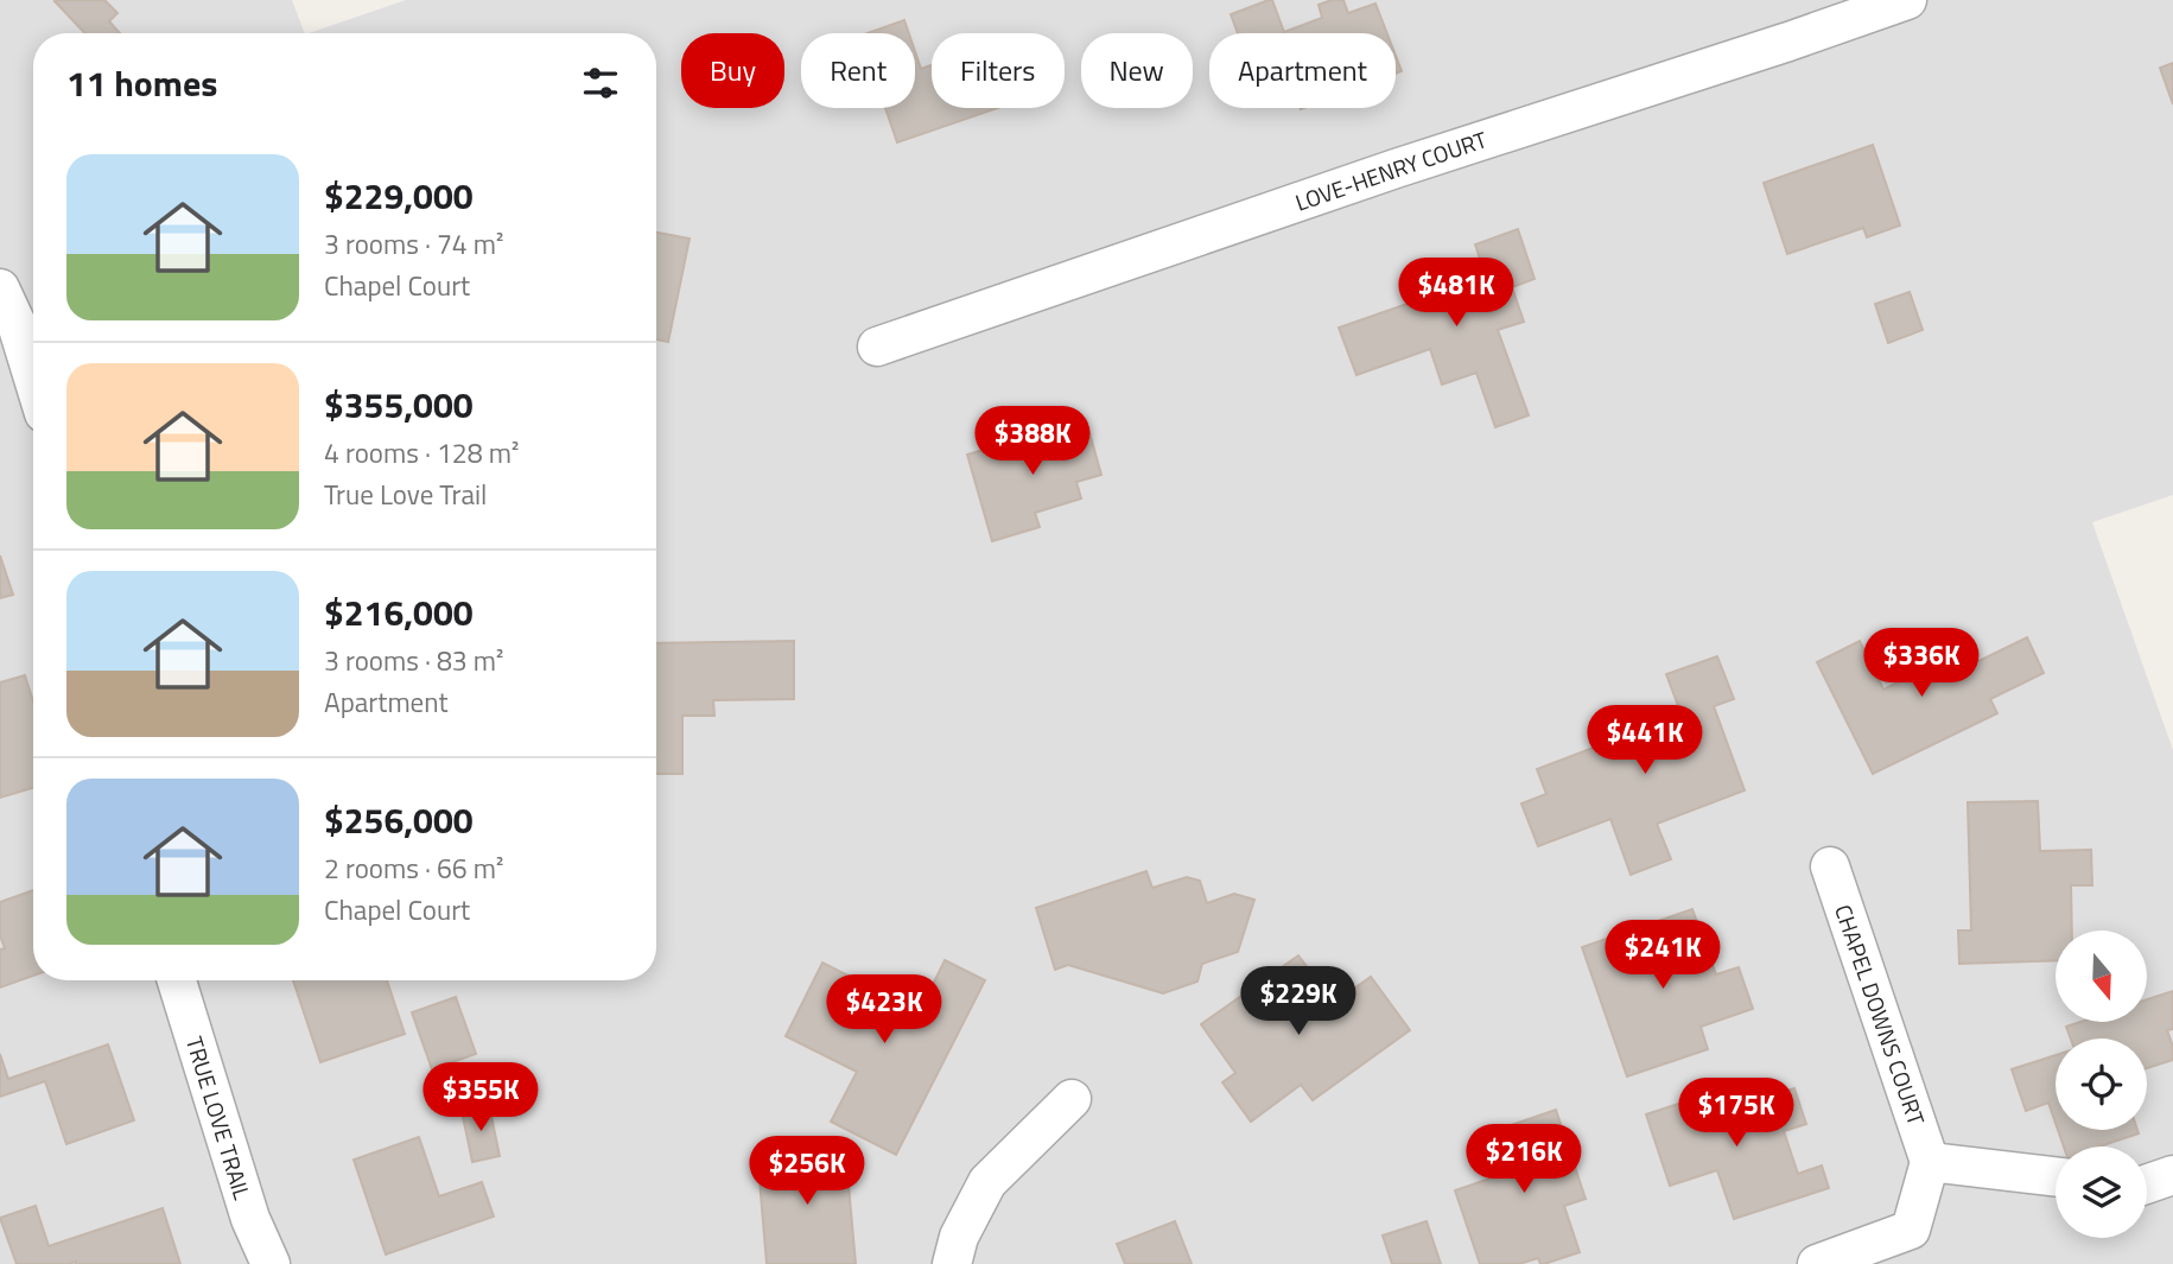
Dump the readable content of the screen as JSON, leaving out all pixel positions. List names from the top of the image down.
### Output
{
  "streets": {
    "street": ["LOVE-HENRY COURT", "CHAPEL DOWNS COURT", "TRUE LOVE TRAIL"]
  },
  "north": "bottom",
  "page": {
    "chip": [
      "Buy",
      "Rent",
      "Filters",
      "New",
      "Apartment"
    ],
    "heading": "11 homes",
    "list": [
      {
        "name": "$229,000",
        "note": "3 rooms · 74 m² · Chapel Court"
      },
      {
        "name": "$355,000",
        "note": "4 rooms · 128 m² · True Love Trail"
      },
      {
        "name": "$216,000",
        "note": "3 rooms · 83 m² · Apartment"
      },
      {
        "name": "$256,000",
        "note": "2 rooms · 66 m² · Chapel Court"
      }
    ],
    "price": [
      "$481K",
      "$388K",
      "$336K",
      "$441K",
      "$241K",
      "$229K",
      "$423K",
      "$355K",
      "$175K",
      "$216K",
      "$256K"
    ]
  }
}
